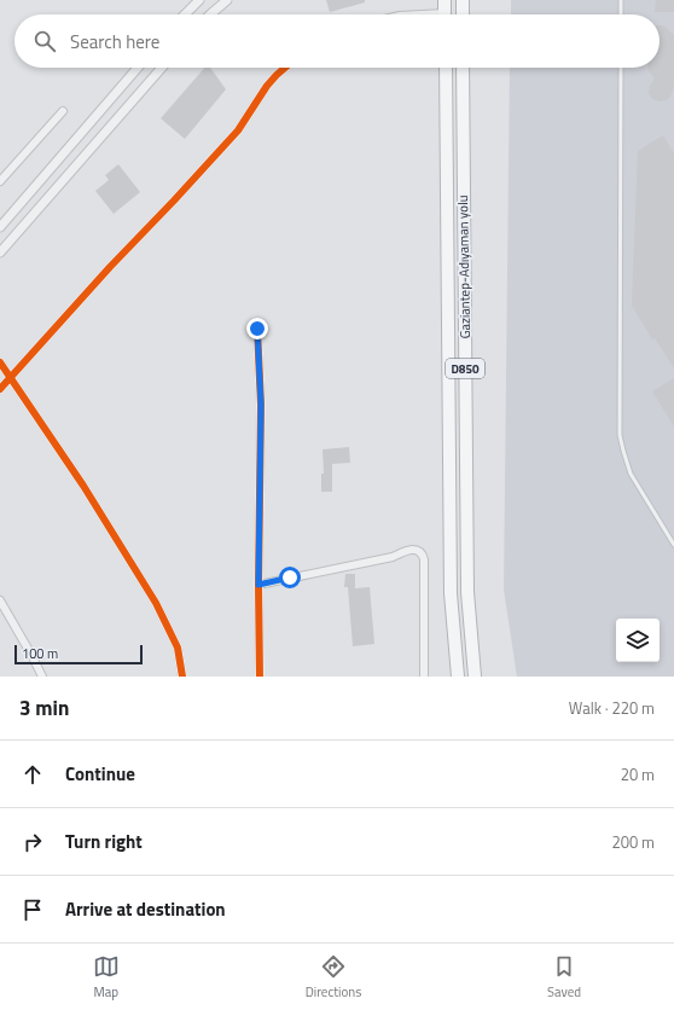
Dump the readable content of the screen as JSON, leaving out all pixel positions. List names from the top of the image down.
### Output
{
  "streets": {
    "highway": ["Gaziantep-Adıyaman yolu", "D850"]
  },
  "scale_bar": "100 m",
  "page": {
    "search": "Search here",
    "scale": "100 m",
    "heading": ["3 min", "Walk · 220 m"],
    "list": [
      ["Continue", "20 m"],
      ["Turn right", "200 m"],
      "Arrive at destination"
    ],
    "nav": ["Map", "Directions", "Saved"]
  }
}
